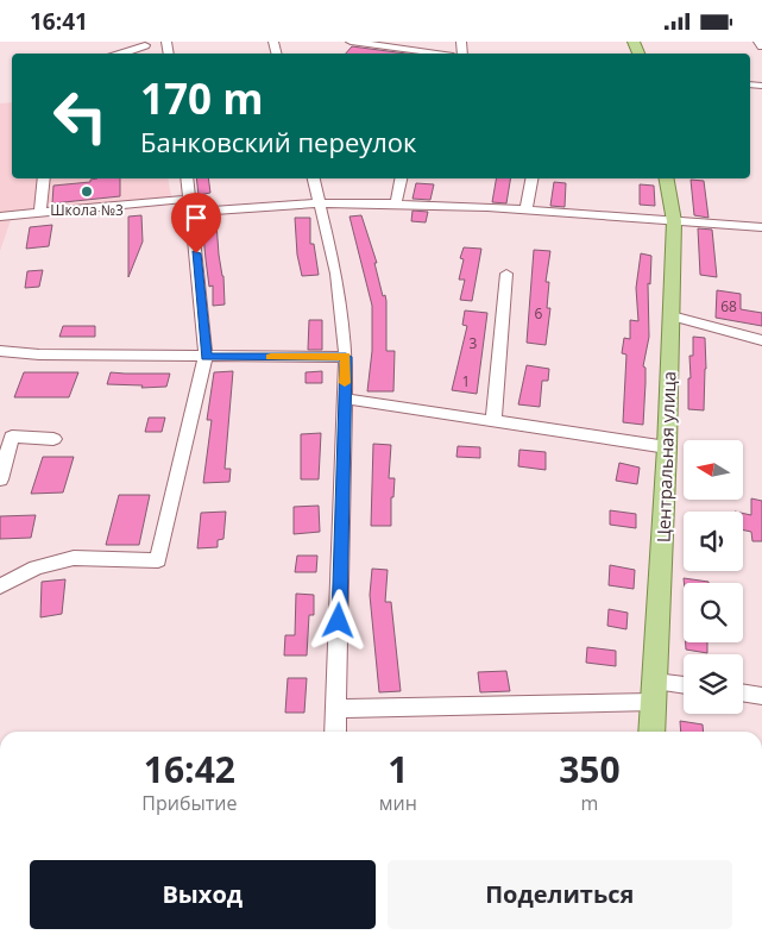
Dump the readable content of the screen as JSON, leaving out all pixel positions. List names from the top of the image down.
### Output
{
  "streets": {
    "main road": ["Центральная улица"]
  },
  "places": ["Школа №3"],
  "house_numbers": [
    "68",
    "6",
    "3",
    "1"
  ],
  "north": "left",
  "page": {
    "status": "16:41",
    "turn": ["170 m", "Банковский переулок"],
    "eta": [
      "16:42",
      "Прибытие",
      "1",
      "мин",
      "350",
      "m"
    ],
    "buttons": ["Выход", "Поделиться"]
  }
}
